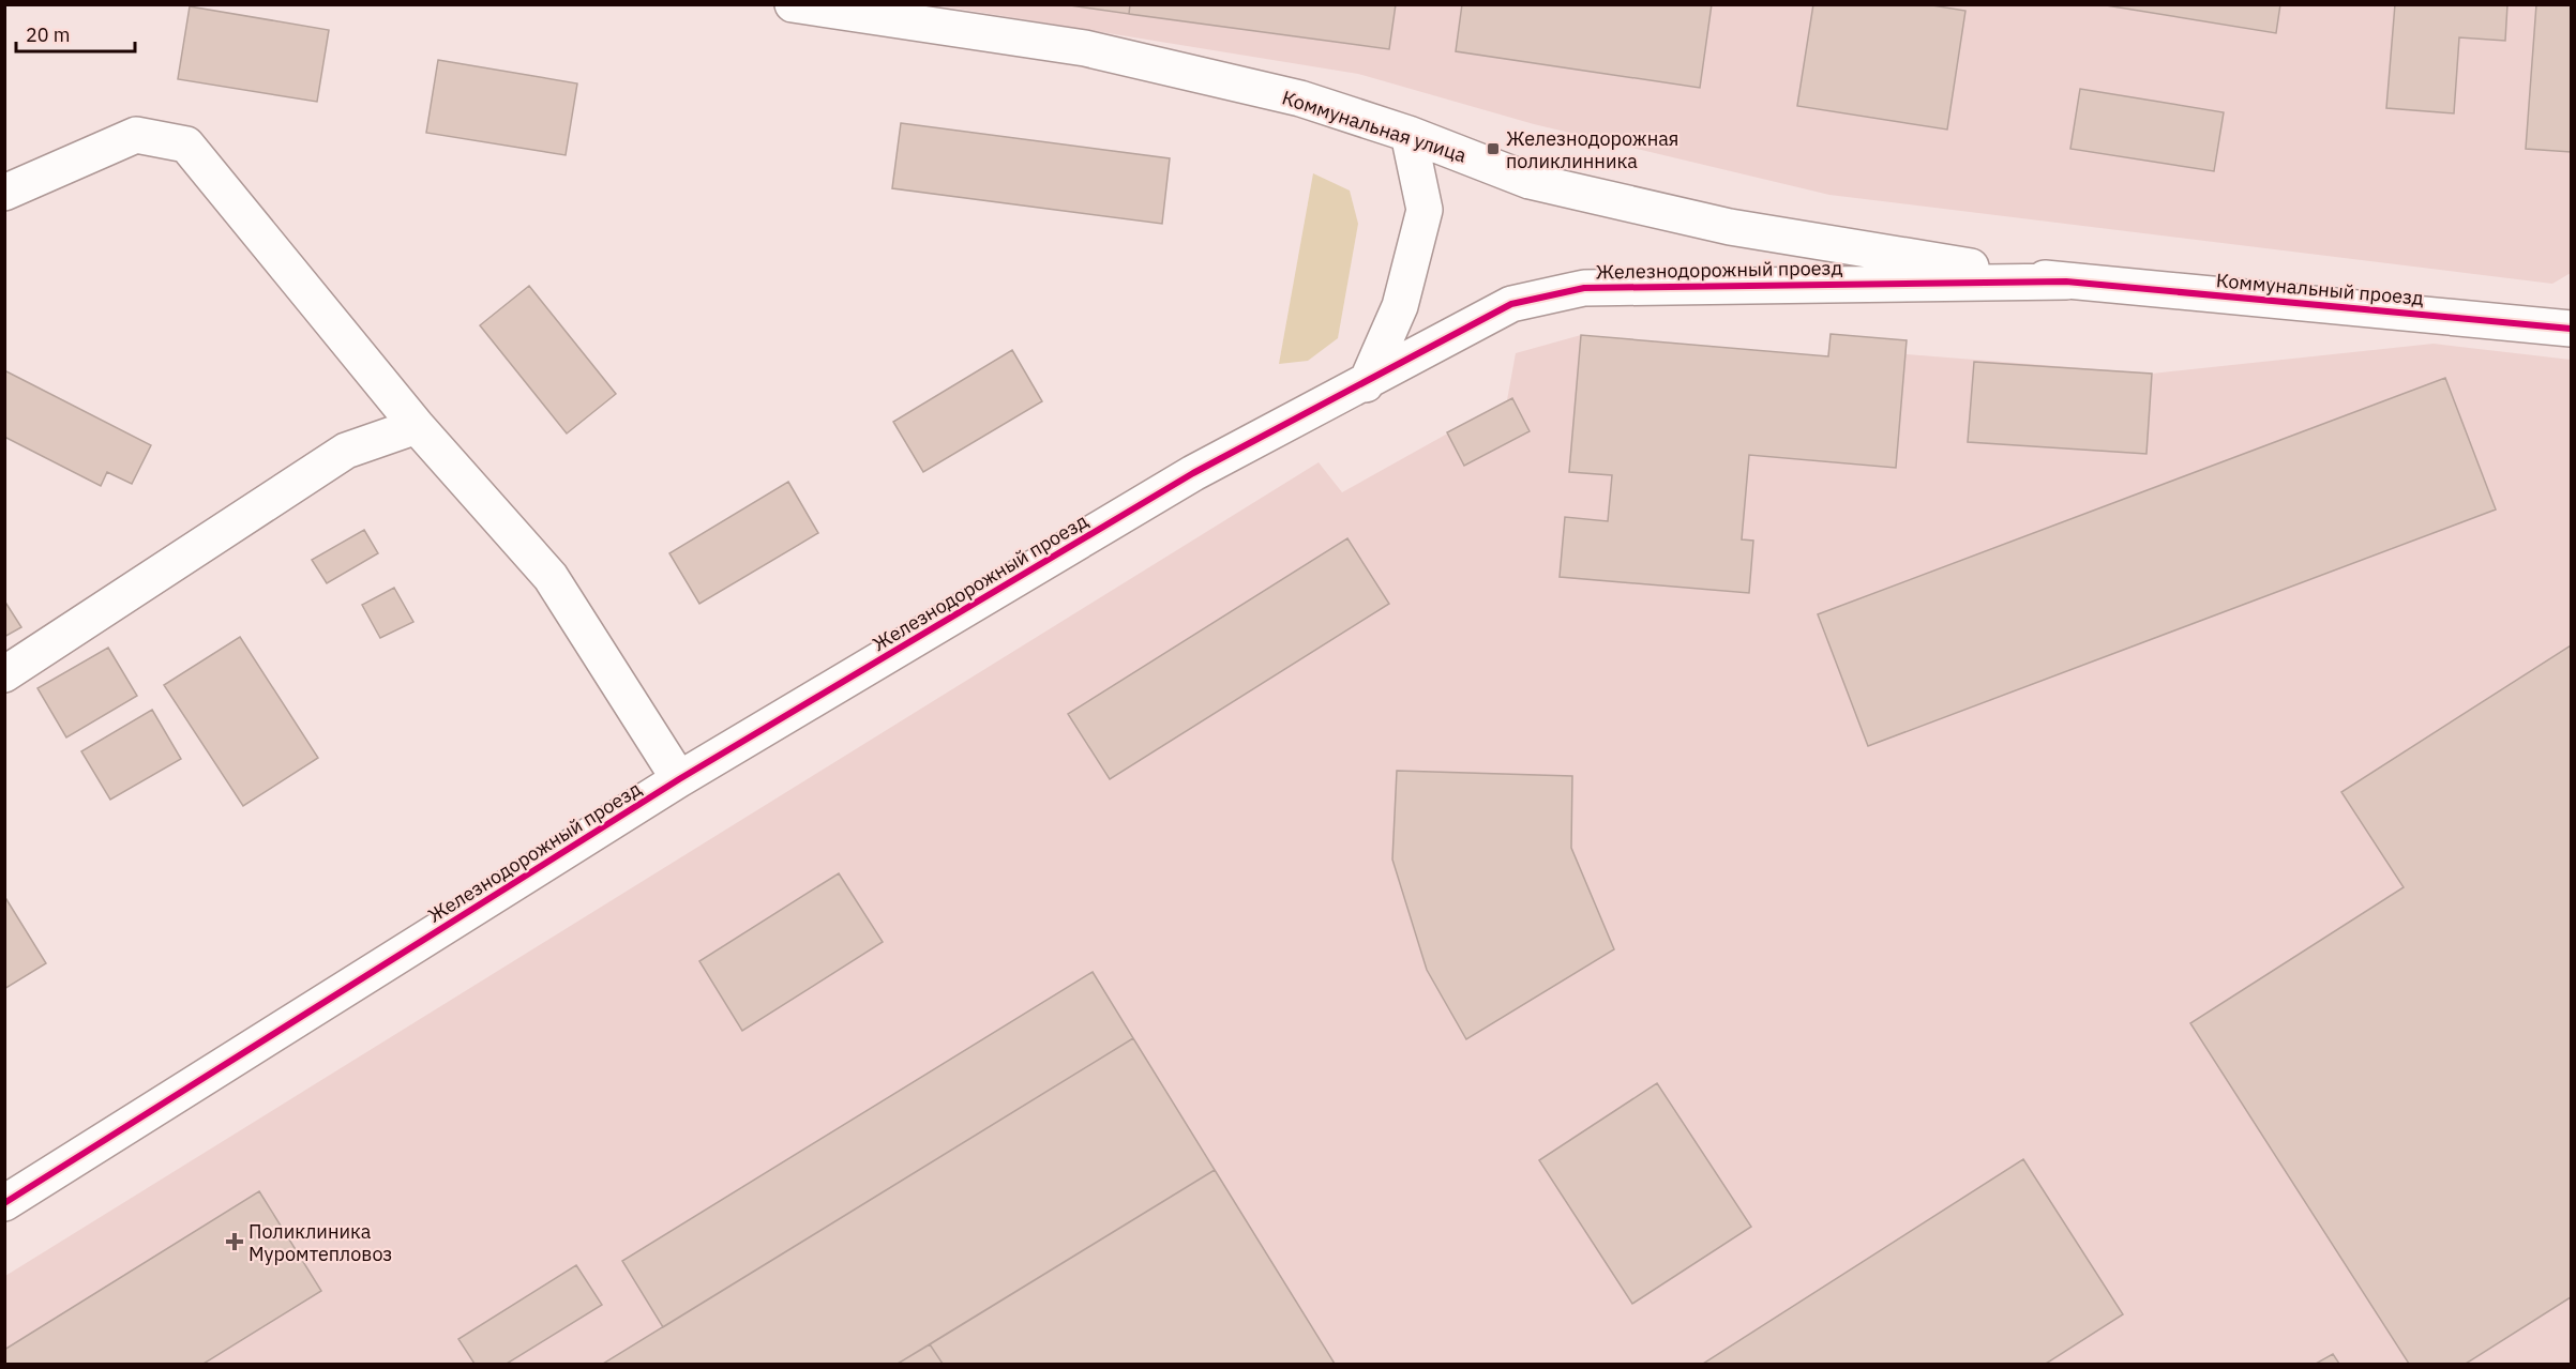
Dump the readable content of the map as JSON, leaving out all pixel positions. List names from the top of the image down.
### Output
{
  "streets": {
    "street": ["Коммунальная улица", "Железнодорожный проезд", "Коммунальный проезд"]
  },
  "crossings": [
    ["Коммунальная улица", "Железнодорожный проезд"],
    ["Коммунальная улица", "Коммунальный проезд"],
    ["Железнодорожный проезд", "Коммунальный проезд"]
  ],
  "places": {
    "transit": ["Железнодорожная поликлинника"],
    "health": ["Поликлиника Муромтепловоз"]
  },
  "scale_bar": "20 m"
}
